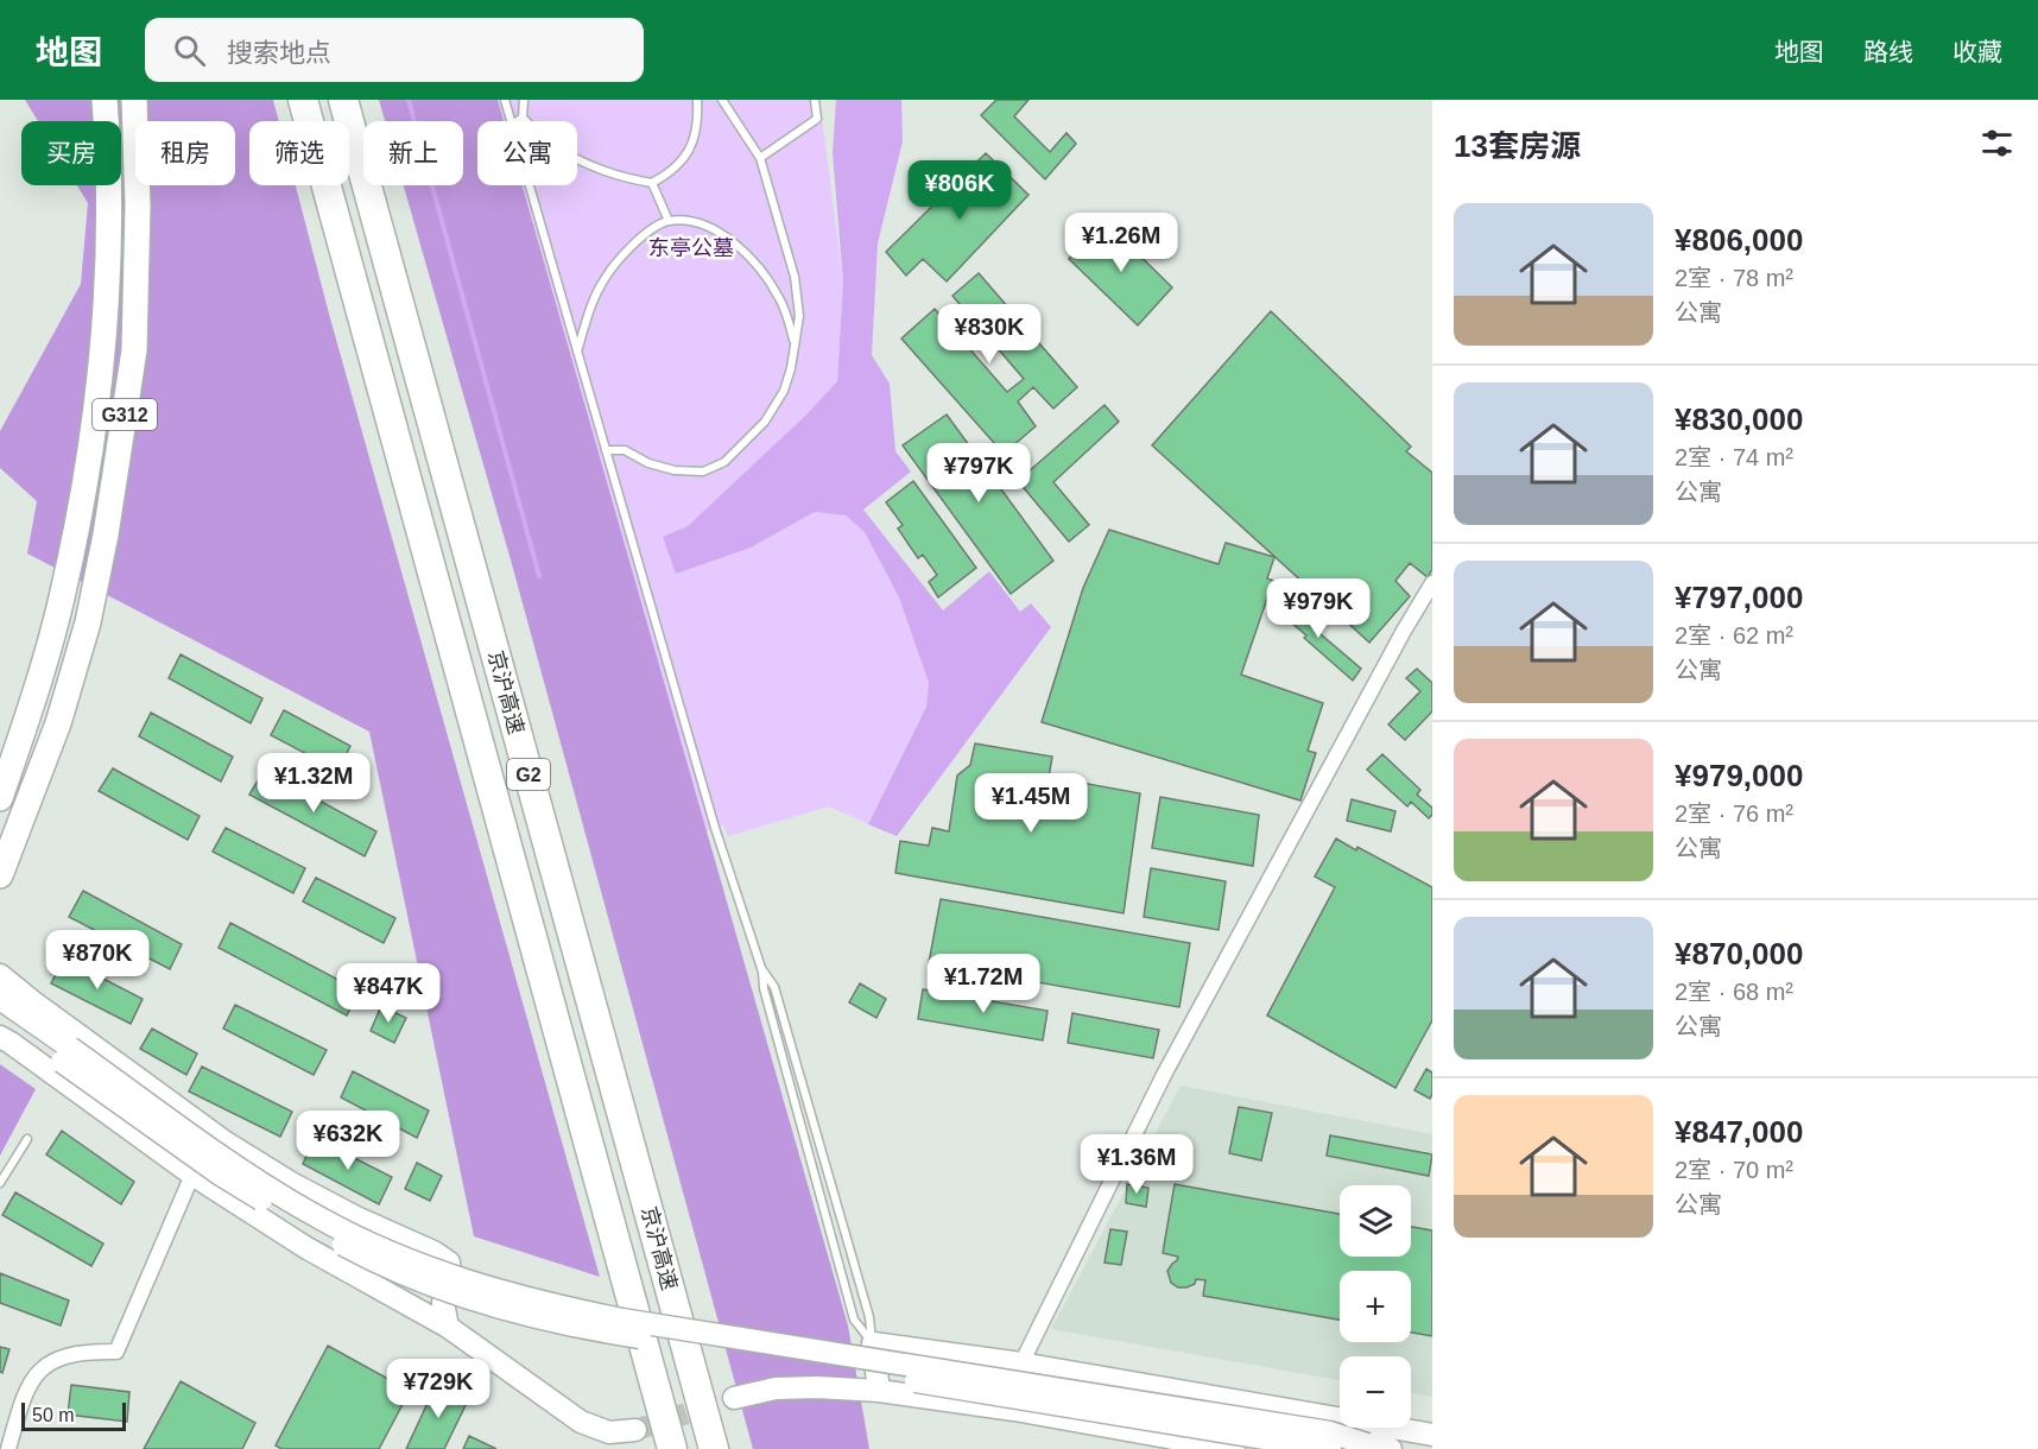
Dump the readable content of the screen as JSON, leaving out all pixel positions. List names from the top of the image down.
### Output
{
  "streets": {
    "highway": ["G312", "京沪高速", "G2"]
  },
  "parks": ["东亭公墓"],
  "scale_bar": "50 m",
  "page": {
    "header": "地图",
    "search": "搜索地点",
    "nav": ["地图", "路线", "收藏"],
    "heading": "13套房源",
    "chip": [
      "买房",
      "租房",
      "筛选",
      "新上",
      "公寓"
    ],
    "price": [
      "¥806K",
      "¥1.26M",
      "¥830K",
      "¥797K",
      "¥979K",
      "¥1.32M",
      "¥1.45M",
      "¥870K",
      "¥1.72M",
      "¥847K",
      "¥632K",
      "¥1.36M",
      "¥729K"
    ],
    "list": [
      {
        "name": "¥806,000",
        "note": "2室 · 78 m² · 公寓"
      },
      {
        "name": "¥830,000",
        "note": "2室 · 74 m² · 公寓"
      },
      {
        "name": "¥797,000",
        "note": "2室 · 62 m² · 公寓"
      },
      {
        "name": "¥979,000",
        "note": "2室 · 76 m² · 公寓"
      },
      {
        "name": "¥870,000",
        "note": "2室 · 68 m² · 公寓"
      },
      {
        "name": "¥847,000",
        "note": "2室 · 70 m² · 公寓"
      }
    ],
    "map_buttons": ["+", "−"],
    "scale": "50 m"
  }
}
